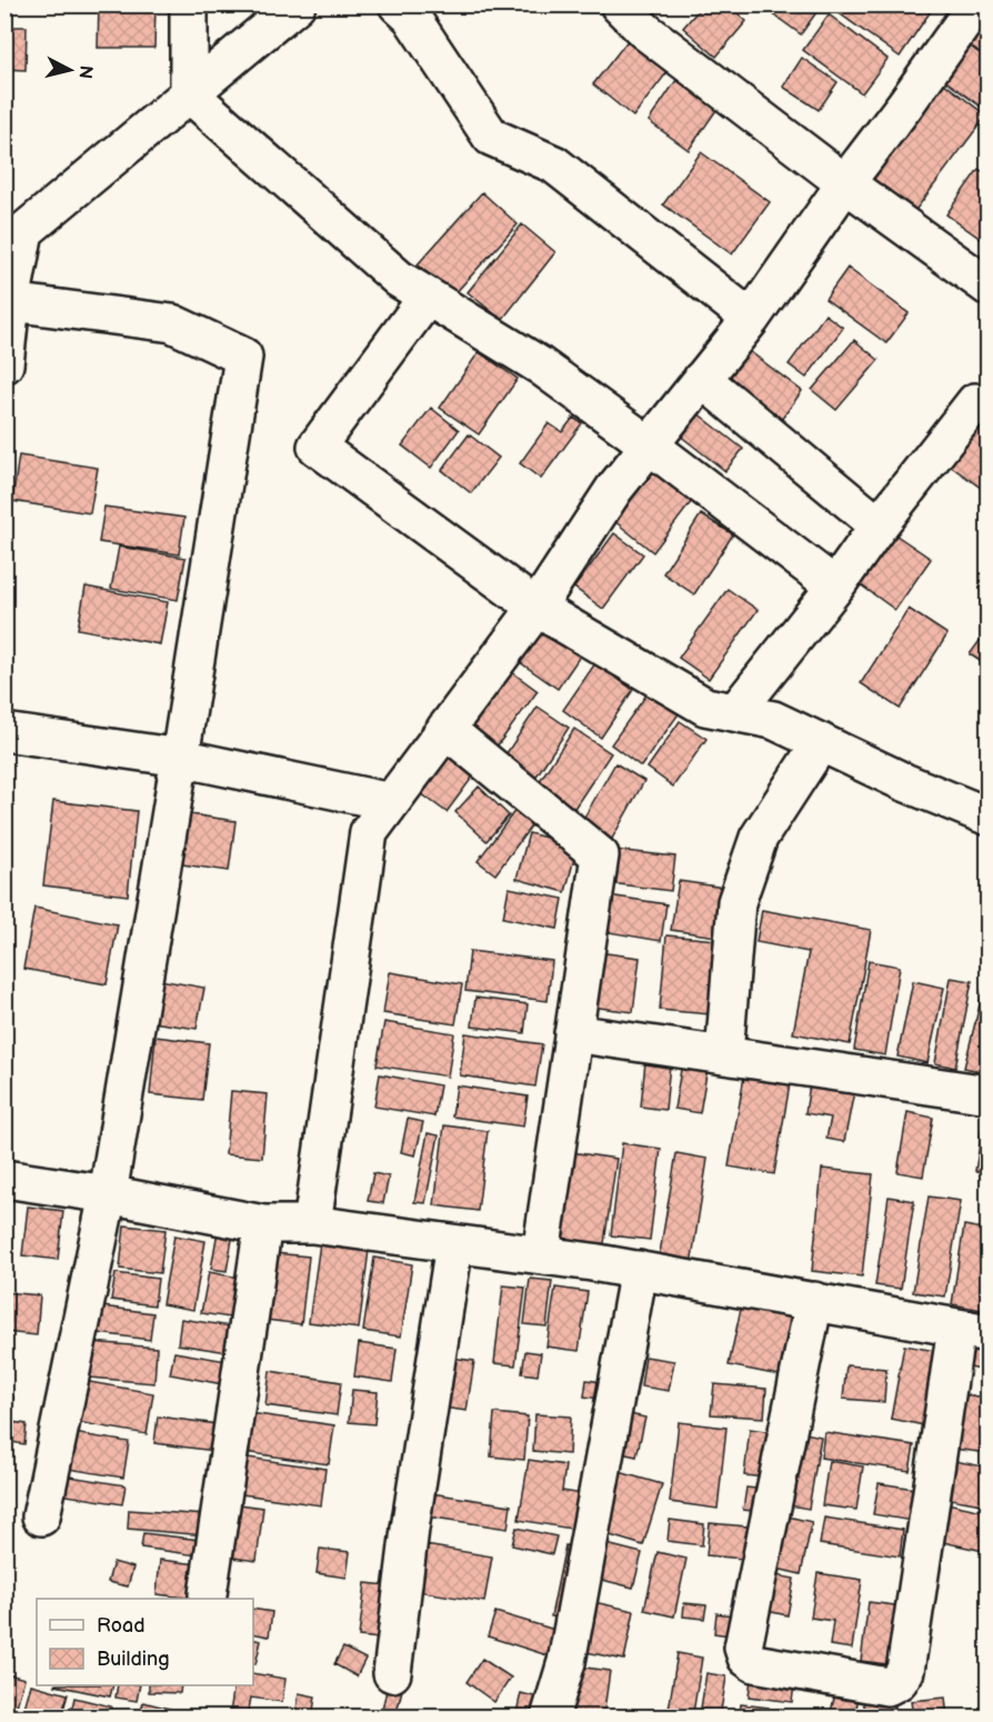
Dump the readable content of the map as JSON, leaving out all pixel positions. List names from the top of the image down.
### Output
{
  "legend": ["Road", "Building"],
  "north": "right"
}
